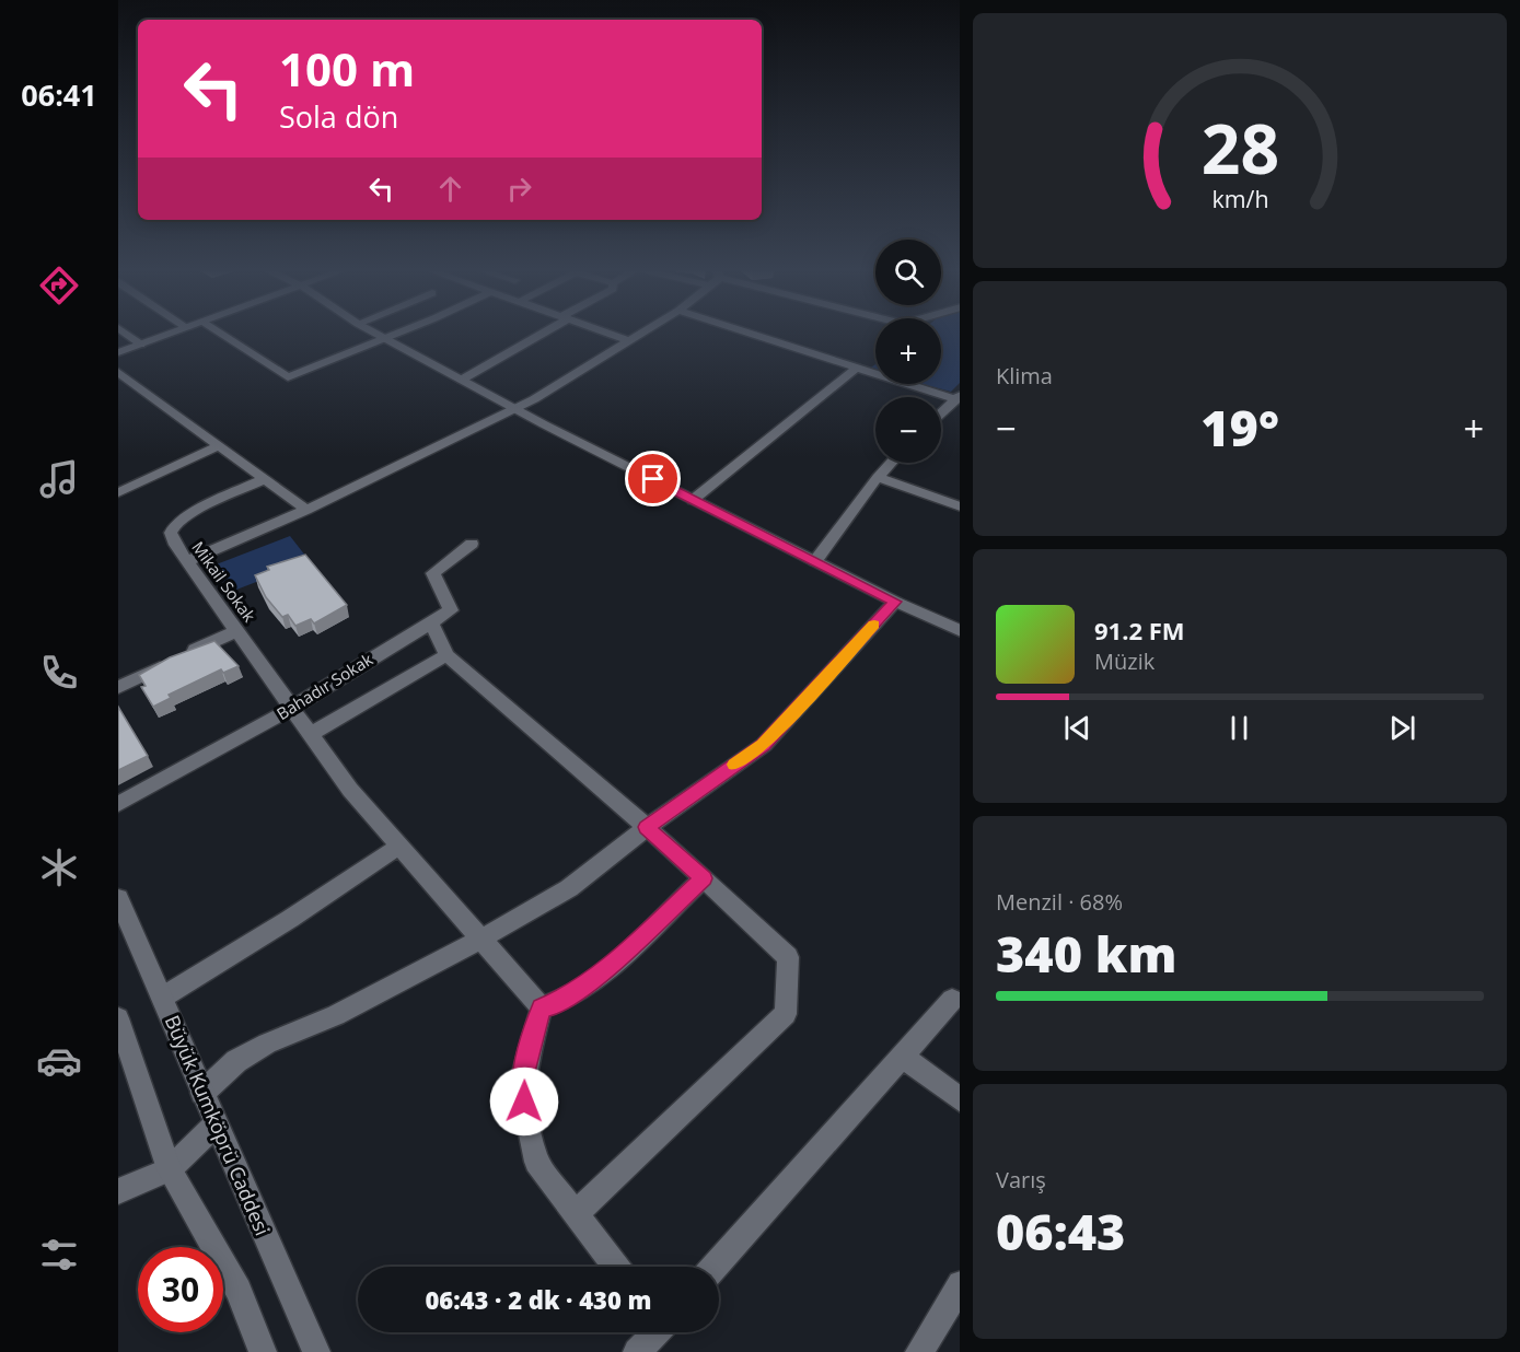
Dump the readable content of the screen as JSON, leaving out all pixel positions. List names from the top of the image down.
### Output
{
  "streets": {
    "street": ["Mikail Sokak", "Bahadır Sokak", "Büyük Kumköprü Caddesi"]
  },
  "crossings": [
    ["Mikail Sokak", "Bahadır Sokak"]
  ],
  "page": {
    "tabs": "06:41",
    "turn": ["100 m", "Sola dön"],
    "map_buttons": ["+", "−"],
    "tile": [
      "Klima",
      ["Menzil · 68%", "340 km"],
      ["Varış", "06:43"]
    ],
    "heat": ["−", "19°", "+"],
    "song": ["91.2 FM", "Müzik"],
    "limit": "30",
    "trip": "06:43 · 2 dk · 430 m",
    "gauge": ["28", "km/h"]
  }
}
